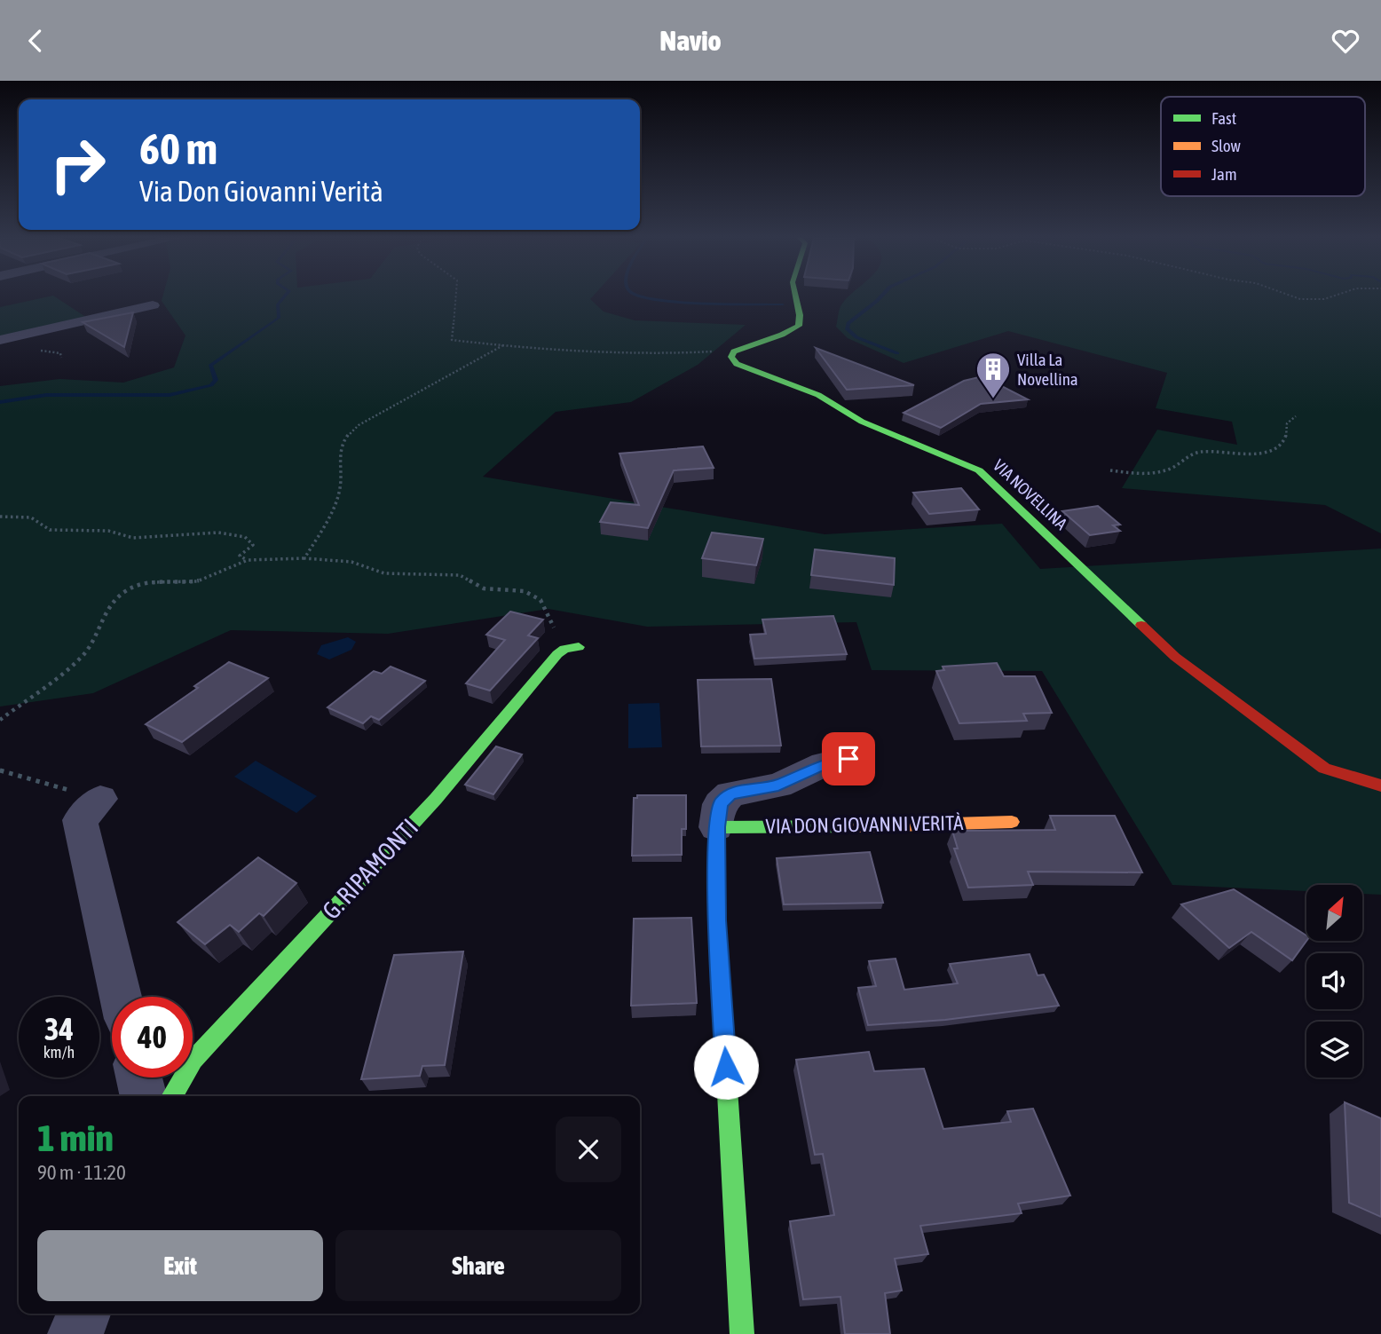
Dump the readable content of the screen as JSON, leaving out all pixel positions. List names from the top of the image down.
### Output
{
  "streets": {
    "street": ["VIA NOVELLINA", "VIA DON GIOVANNI VERITÀ", "G. RIPAMONTI"]
  },
  "places": {
    "building": ["Villa La Novellina"]
  },
  "legend": ["Fast", "Slow", "Jam"],
  "north": "top right",
  "page": {
    "header": "Navio",
    "turn": ["60 m", "Via Don Giovanni Verità"],
    "speed": "34 km/h",
    "limit": "40",
    "heading": ["1 min", "90 m · 11:20"],
    "buttons": ["Exit", "Share"]
  }
}
